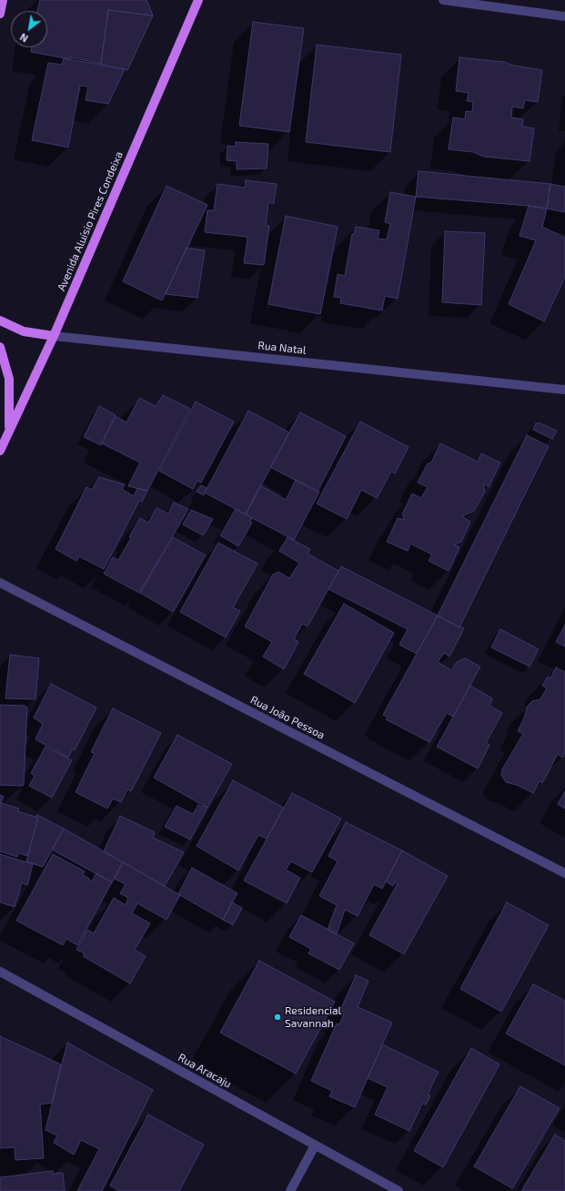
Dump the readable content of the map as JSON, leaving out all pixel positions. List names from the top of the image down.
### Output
{
  "streets": {
    "main road": ["Avenida Aluísio Pires Condeixa", "Rua Natal"],
    "street": ["Rua João Pessoa", "Rua Aracaju"]
  },
  "crossings": [
    ["Avenida Aluísio Pires Condeixa", "Rua Natal"]
  ],
  "places": ["Residencial Savannah"],
  "north": "bottom left"
}
